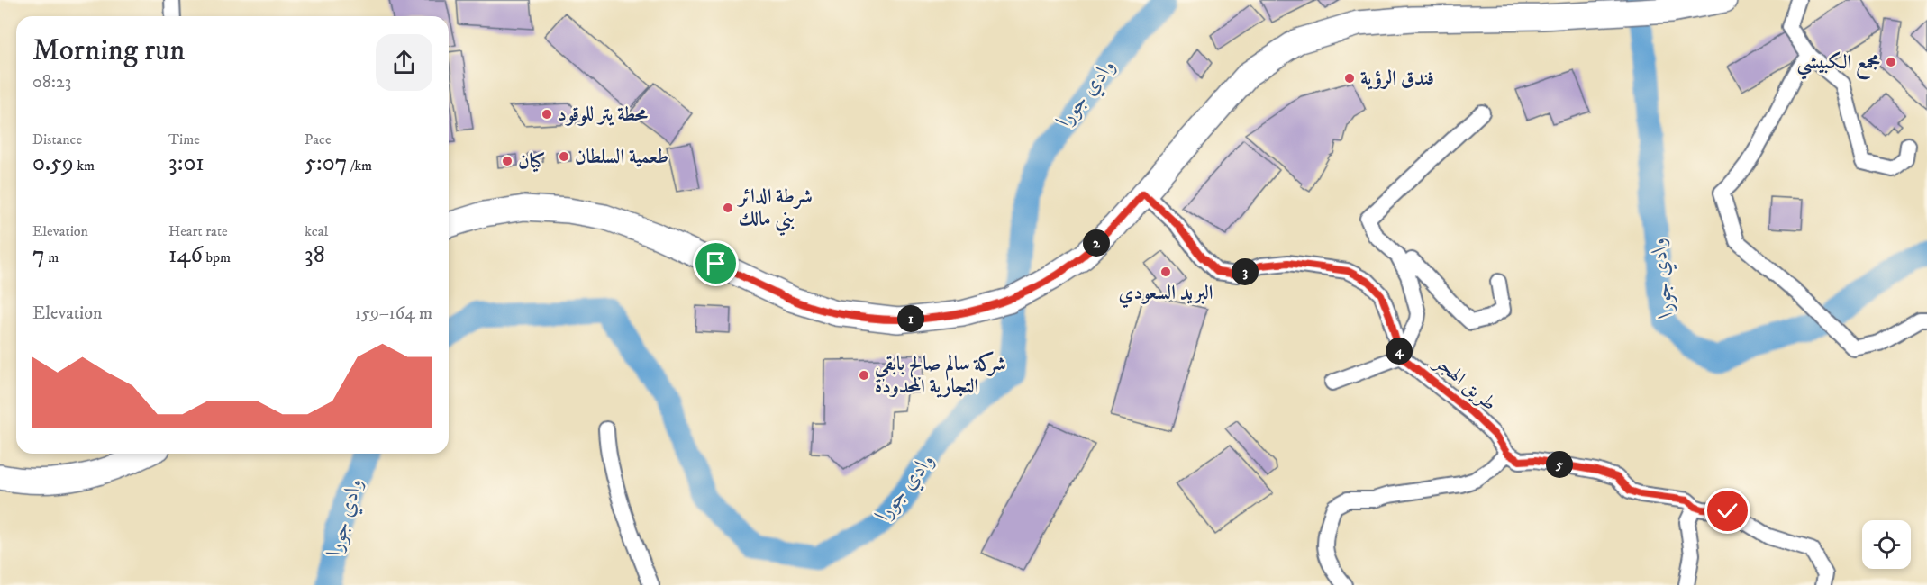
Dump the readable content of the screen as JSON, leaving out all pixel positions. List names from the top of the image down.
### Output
{
  "streets": {
    "street": ["طريق الهجر"]
  },
  "water": ["وادي جورا"],
  "places": [
    "مجمع الكبيشي",
    "فندق الرؤية",
    "محطة يتر للوقود",
    "طعمية السلطان",
    "كيان",
    "شرطة الدائر بني مالك",
    "البريد السعودي",
    "شركة سالم صالح بابقي التجارية المحدودة"
  ],
  "page": {
    "heading": ["Morning run", "08:23"],
    "stats": [
      ["Distance", "0.59 km"],
      ["Time", "3:01"],
      ["Pace", "5:07 /km"],
      ["Elevation", "7 m"],
      ["Heart rate", "146 bpm"],
      ["kcal", "38"]
    ],
    "pins": [
      "2",
      "3",
      "1",
      "4",
      "5"
    ],
    "chart": ["Elevation", "159–164 m"]
  }
}
